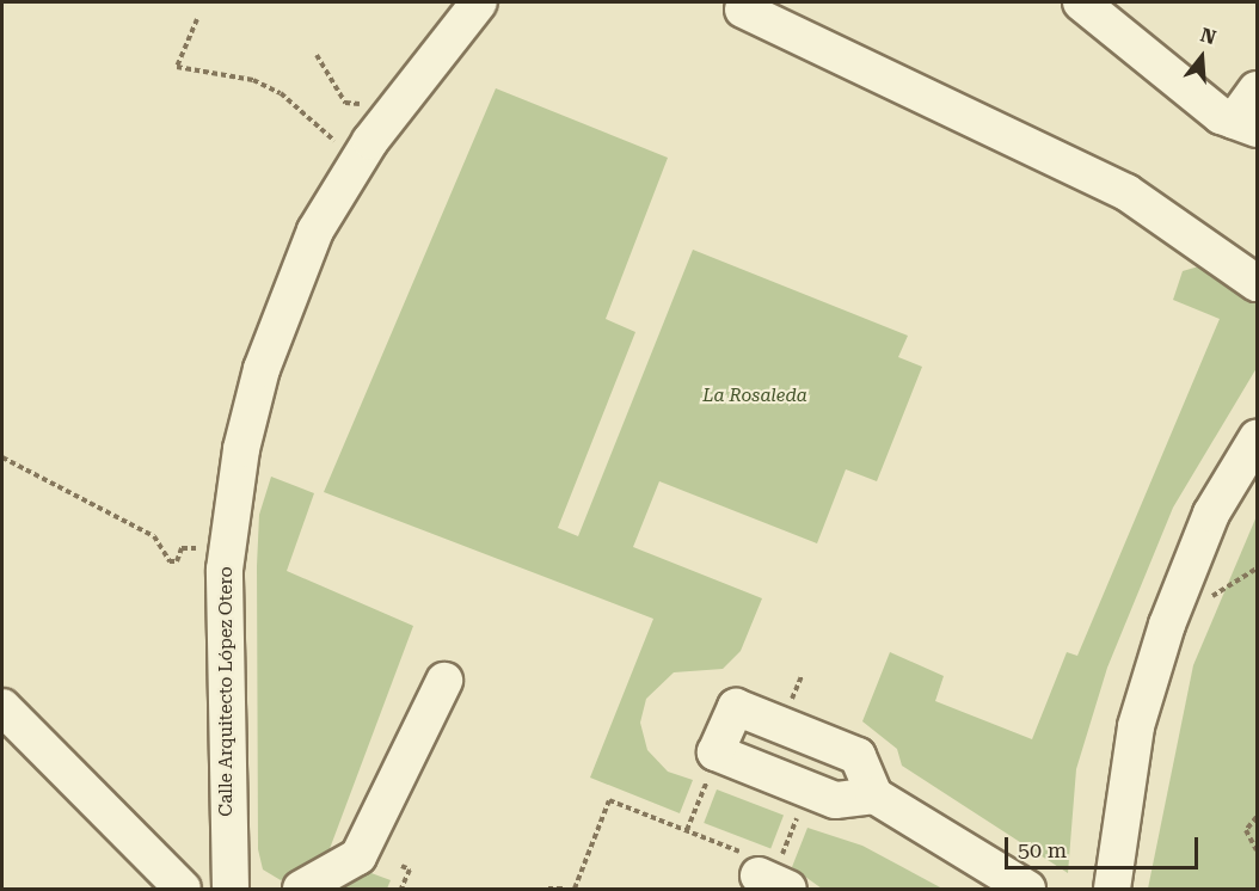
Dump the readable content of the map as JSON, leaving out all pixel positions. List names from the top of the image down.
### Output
{
  "streets": {
    "street": ["Calle Arquitecto López Otero"]
  },
  "parks": ["La Rosaleda"],
  "scale_bar": "50 m",
  "north": "top"
}
